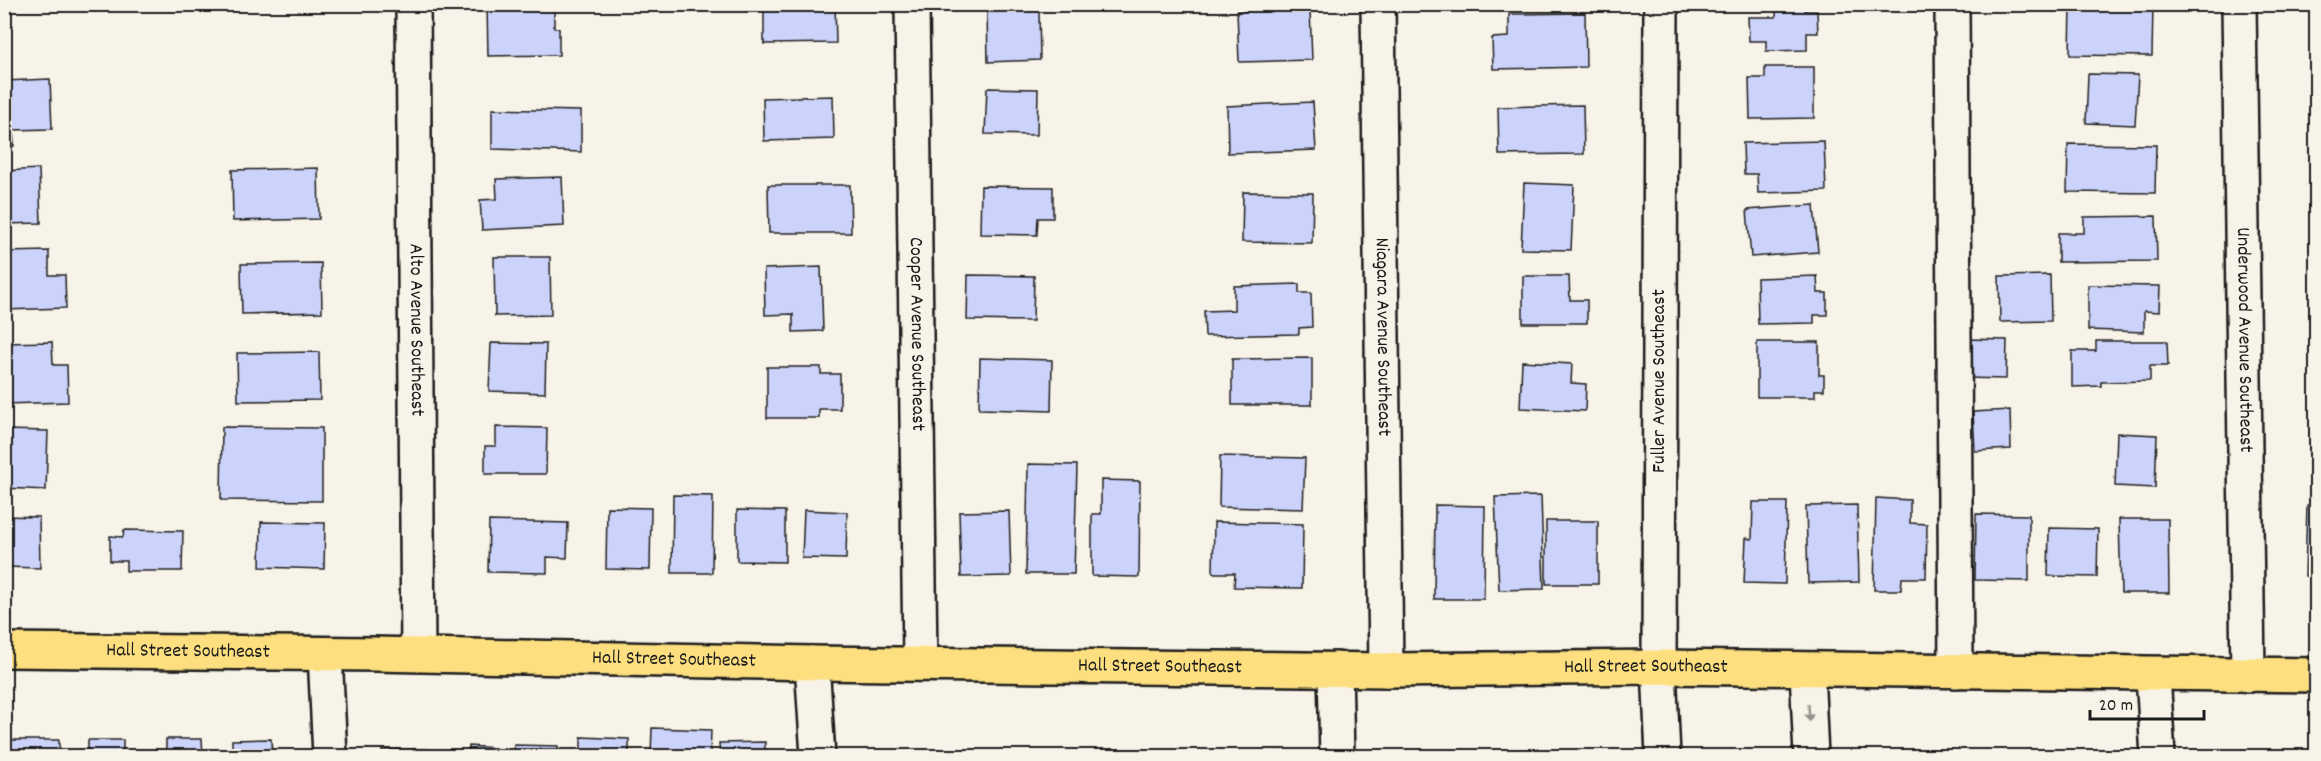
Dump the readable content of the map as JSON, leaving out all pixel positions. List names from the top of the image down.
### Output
{
  "streets": {
    "main road": ["Hall Street Southeast"],
    "street": [
      "Alto Avenue Southeast",
      "Cooper Avenue Southeast",
      "Niagara Avenue Southeast",
      "Underwood Avenue Southeast",
      "Fuller Avenue Southeast"
    ]
  },
  "crossings": [
    ["Alto Avenue Southeast", "Hall Street Southeast"],
    ["Cooper Avenue Southeast", "Hall Street Southeast"],
    ["Niagara Avenue Southeast", "Hall Street Southeast"],
    ["Underwood Avenue Southeast", "Hall Street Southeast"],
    ["Fuller Avenue Southeast", "Hall Street Southeast"]
  ],
  "scale_bar": "20 m"
}
